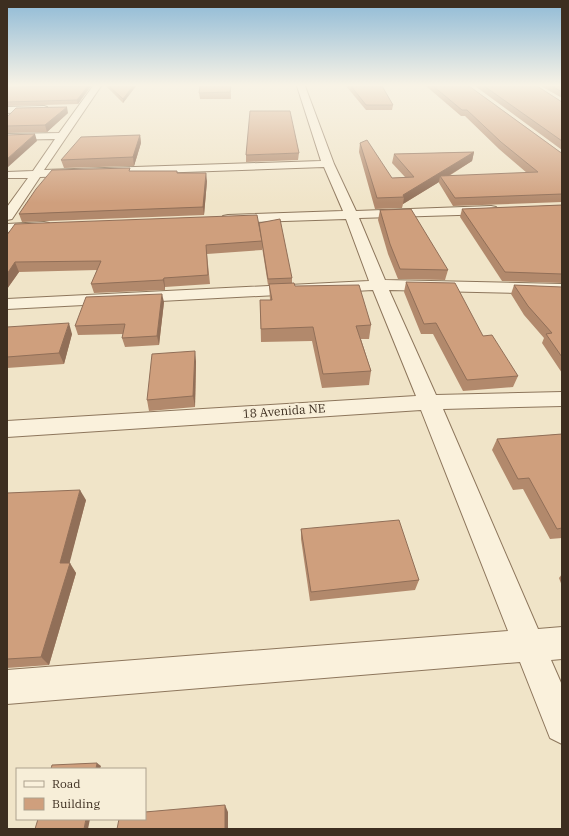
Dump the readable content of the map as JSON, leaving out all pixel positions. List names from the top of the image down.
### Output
{
  "streets": {
    "street": ["18 Avenida NE"]
  },
  "legend": ["Road", "Building"]
}
